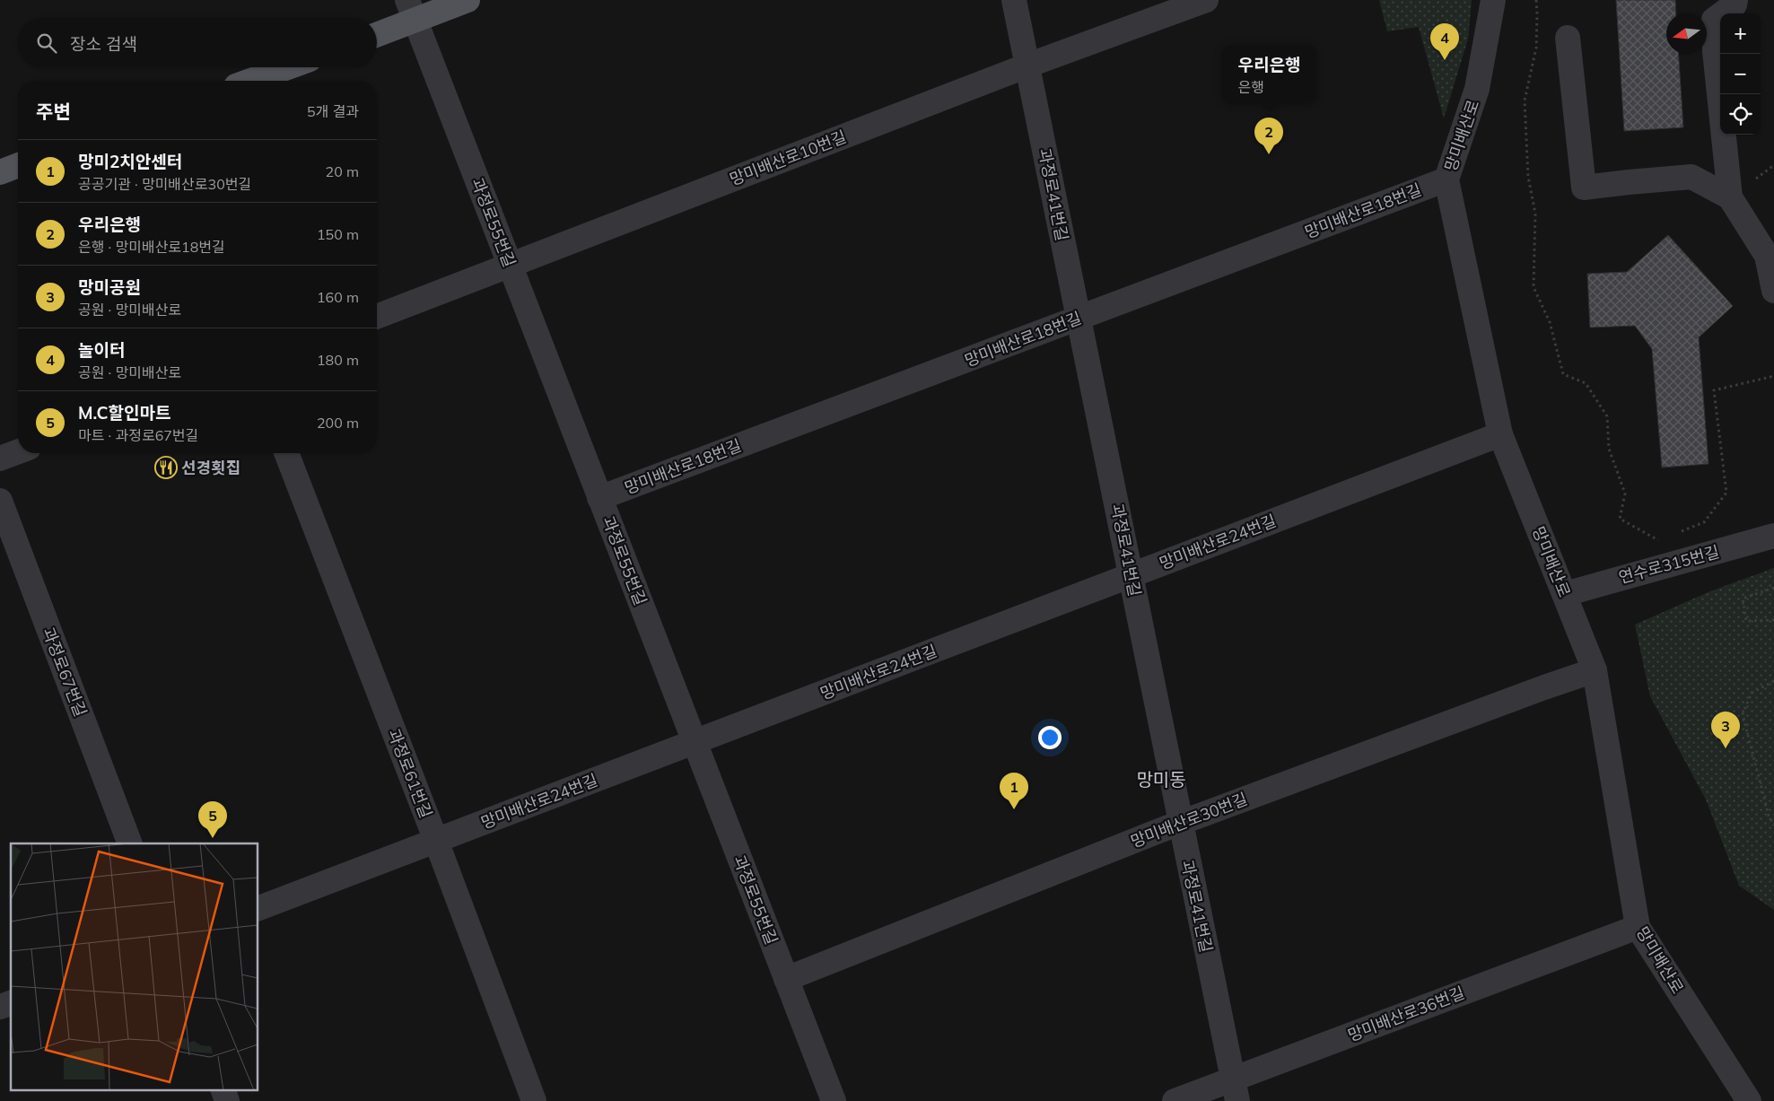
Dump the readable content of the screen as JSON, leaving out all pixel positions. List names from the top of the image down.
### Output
{
  "streets": {
    "street": [
      "망미배산로",
      "망미배산로10번길",
      "과정로41번길",
      "망미배산로18번길",
      "과정로55번길",
      "망미배산로24번길",
      "연수로315번길",
      "과정로67번길",
      "과정로61번길",
      "망미배산로30번길",
      "망미배산로36번길"
    ]
  },
  "crossings": [
    ["망미배산로", "망미배산로18번길"],
    ["망미배산로", "망미배산로24번길"],
    ["망미배산로", "연수로315번길"],
    ["망미배산로", "망미배산로30번길"],
    ["망미배산로", "망미배산로36번길"],
    ["망미배산로10번길", "과정로41번길"],
    ["망미배산로10번길", "과정로55번길"],
    ["과정로41번길", "망미배산로18번길"],
    ["과정로41번길", "망미배산로24번길"],
    ["과정로41번길", "망미배산로30번길"],
    ["과정로41번길", "망미배산로36번길"],
    ["망미배산로18번길", "과정로55번길"],
    ["과정로55번길", "망미배산로24번길"],
    ["과정로55번길", "망미배산로30번길"],
    ["망미배산로24번길", "과정로61번길"]
  ],
  "districts": ["망미동"],
  "places": {
    "restaurant": ["선경횟집"]
  },
  "north": "left",
  "page": {
    "map_buttons": ["+", "−"],
    "search": "장소 검색",
    "pins": [
      "4",
      "2",
      "3",
      "1",
      "5"
    ],
    "popup": ["우리은행", "은행"],
    "heading": ["주변", "5개 결과"],
    "list": [
      {
        "mark": "1",
        "name": "망미2치안센터",
        "note": "공공기관 · 망미배산로30번길",
        "value": "20 m"
      },
      {
        "mark": "2",
        "name": "우리은행",
        "note": "은행 · 망미배산로18번길",
        "value": "150 m"
      },
      {
        "mark": "3",
        "name": "망미공원",
        "note": "공원 · 망미배산로",
        "value": "160 m"
      },
      {
        "mark": "4",
        "name": "놀이터",
        "note": "공원 · 망미배산로",
        "value": "180 m"
      },
      {
        "mark": "5",
        "name": "M.C할인마트",
        "note": "마트 · 과정로67번길",
        "value": "200 m"
      }
    ]
  }
}
